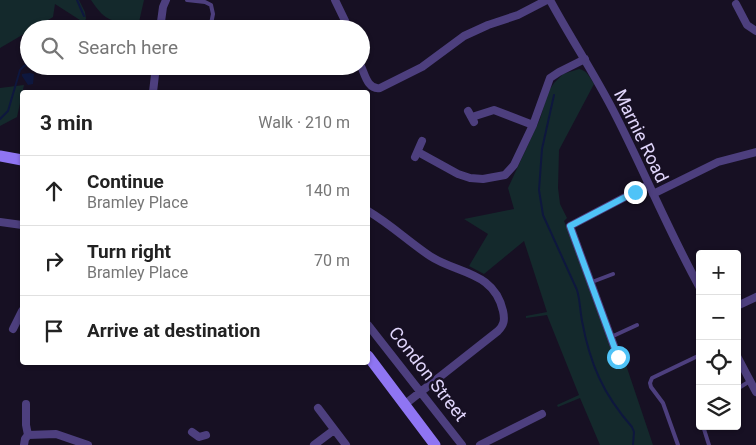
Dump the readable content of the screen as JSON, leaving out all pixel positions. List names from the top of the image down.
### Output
{
  "streets": {
    "main road": ["Condon Street"],
    "street": ["Marnie Road"]
  },
  "page": {
    "search": "Search here",
    "heading": ["3 min", "Walk · 210 m"],
    "list": [
      ["Continue", "Bramley Place", "140 m"],
      ["Turn right", "Bramley Place", "70 m"],
      "Arrive at destination"
    ],
    "map_buttons": ["+", "−"]
  }
}
